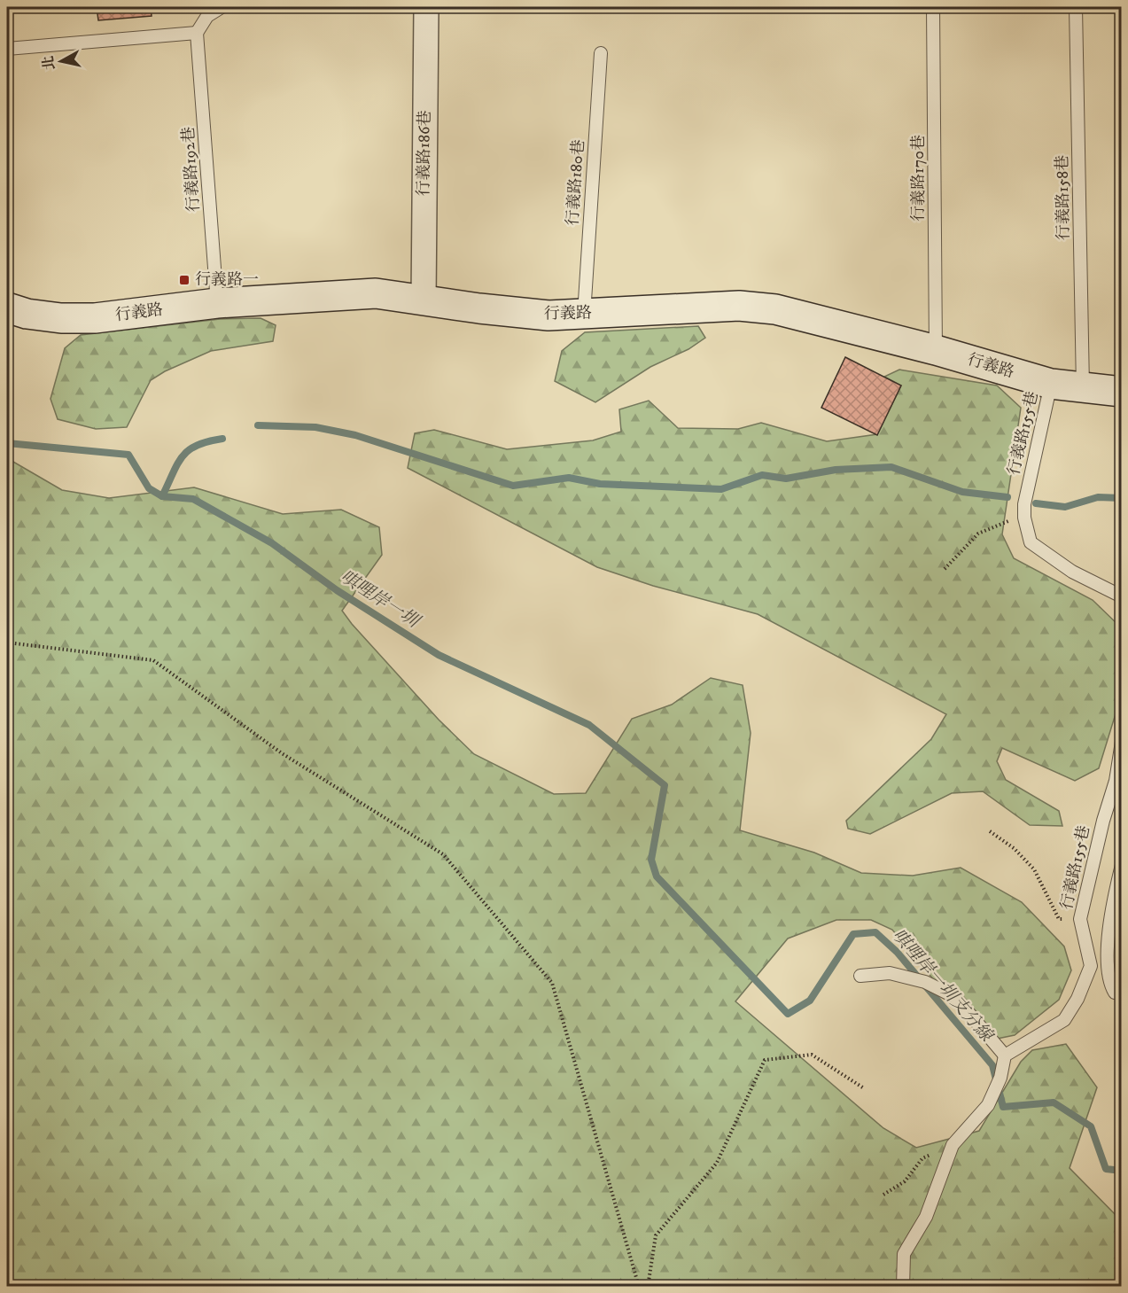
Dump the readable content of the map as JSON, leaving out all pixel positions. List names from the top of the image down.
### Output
{
  "streets": {
    "street": ["行義路186巷", "行義路"],
    "lane": [
      "行義路192巷",
      "行義路170巷",
      "行義路180巷",
      "行義路158巷",
      "行義路155巷"
    ]
  },
  "crossings": [
    ["行義路186巷", "行義路"],
    ["行義路192巷", "行義路"],
    ["行義路170巷", "行義路"],
    ["行義路180巷", "行義路"],
    ["行義路158巷", "行義路"],
    ["行義路", "行義路155巷"]
  ],
  "water": ["唭哩岸一圳", "唭哩岸一圳支分線"],
  "places": {
    "transit": ["行義路一"]
  },
  "north": "left"
}
